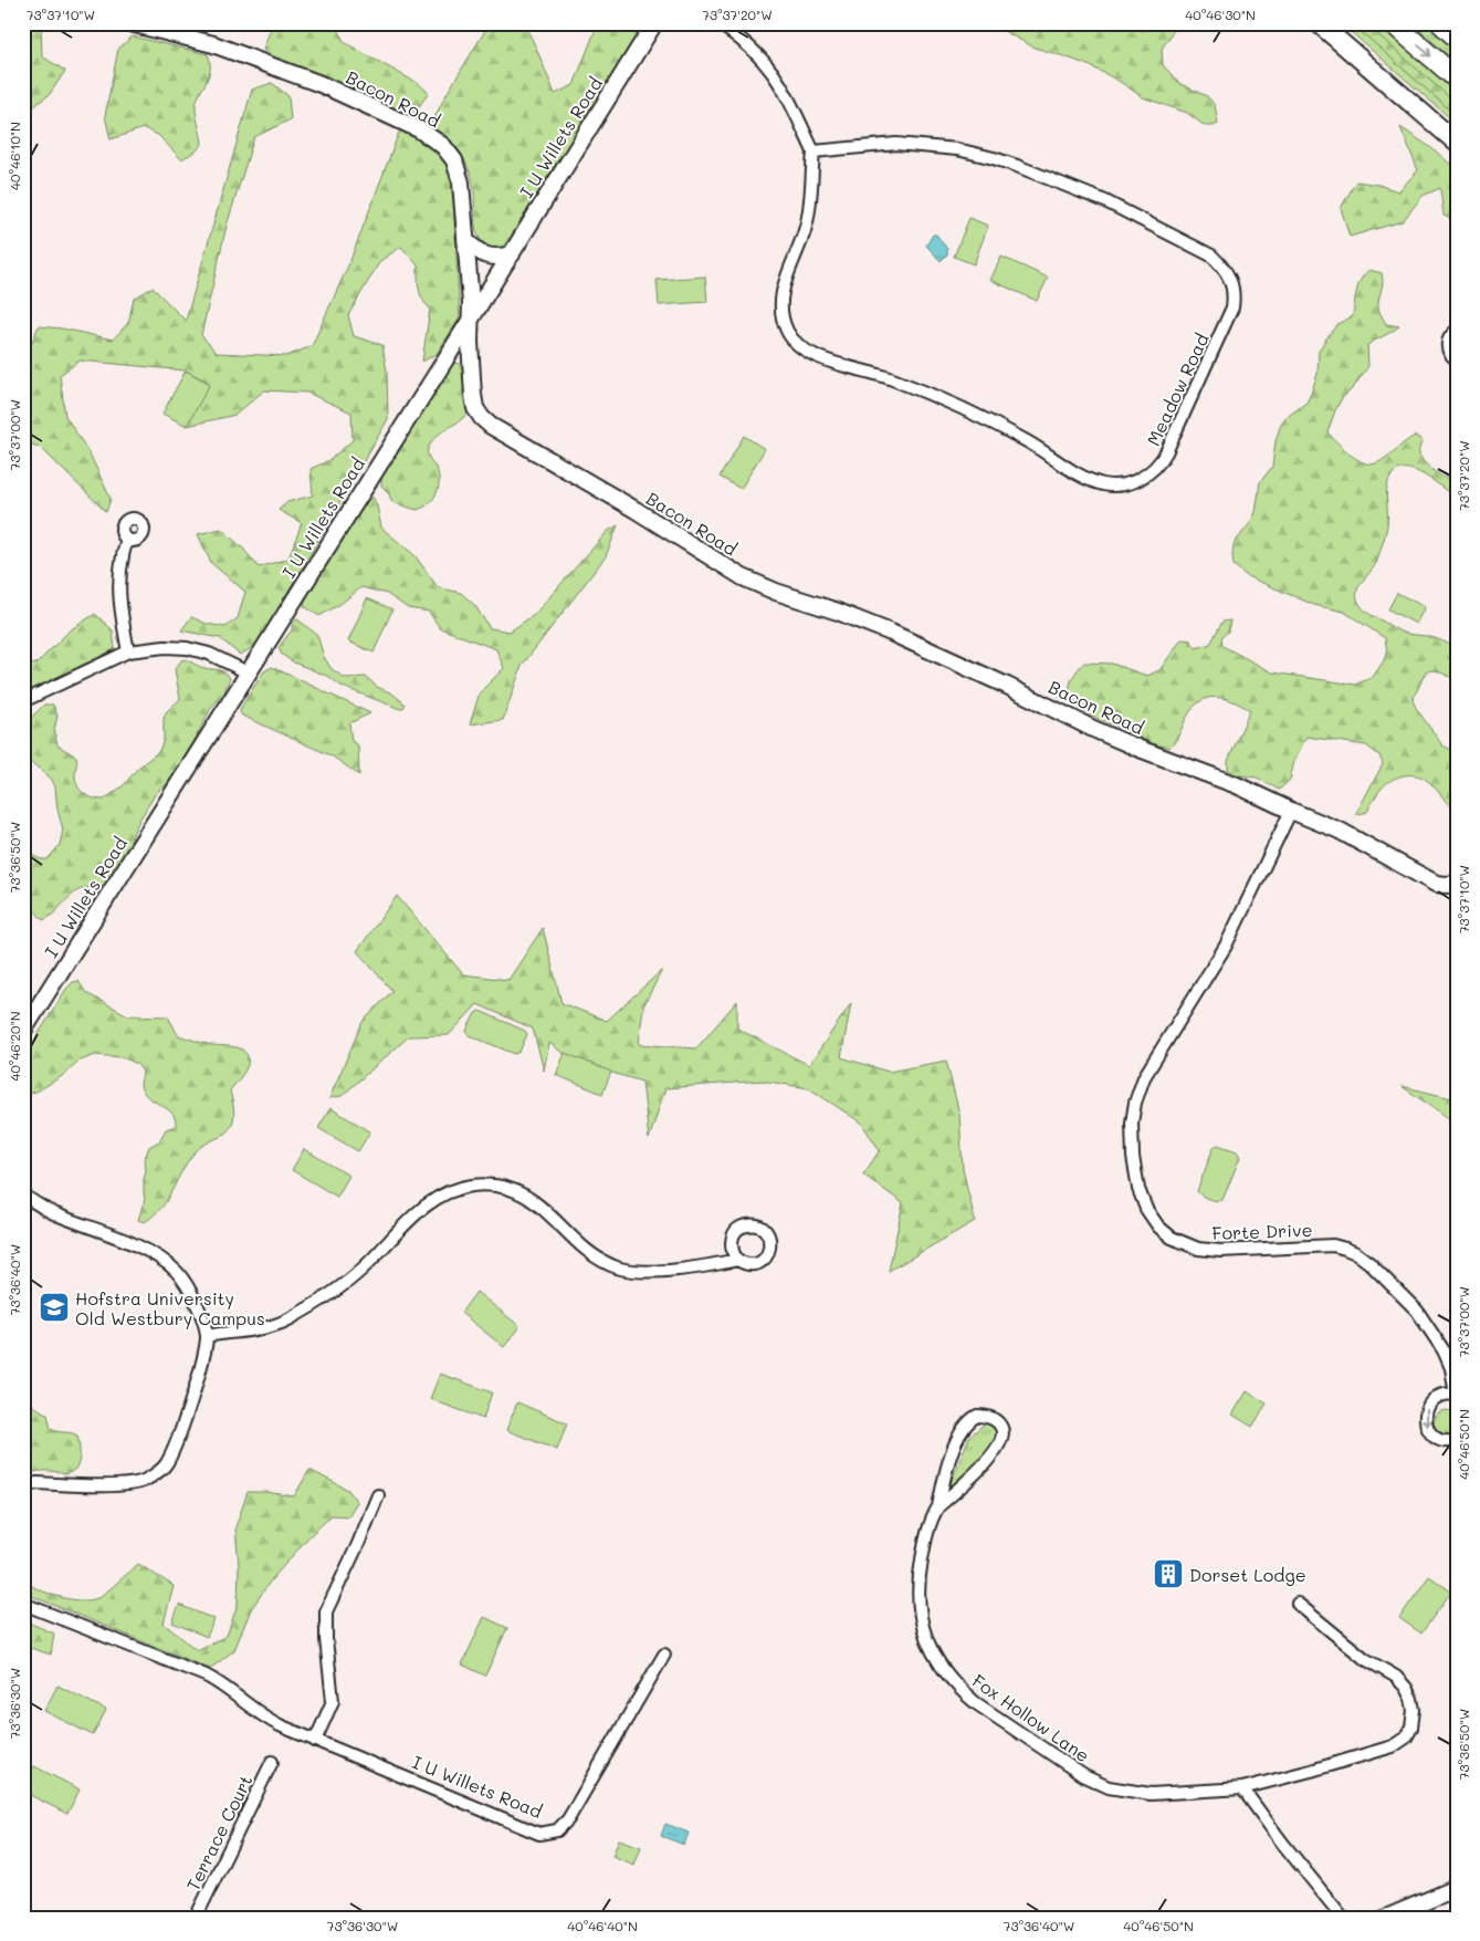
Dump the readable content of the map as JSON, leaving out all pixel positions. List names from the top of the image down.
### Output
{
  "streets": {
    "street": [
      "Bacon Road",
      "I U Willets Road",
      "Meadow Road",
      "Forte Drive",
      "Fox Hollow Lane",
      "Terrace Court"
    ]
  },
  "crossings": [
    ["Bacon Road", "I U Willets Road"],
    ["Bacon Road", "Forte Drive"]
  ],
  "places": {
    "school or university": ["Hofstra University Old Westbury Campus"],
    "building": ["Dorset Lodge"]
  },
  "coordinates": [
    "73°37'10\"W",
    "73°37'20\"W",
    "40°46'30\"N",
    "40°46'10\"N",
    "73°37'00\"W",
    "73°36'50\"W",
    "40°46'20\"N",
    "73°36'40\"W",
    "40°46'50\"N",
    "73°36'30\"W",
    "40°46'40\"N"
  ]
}
